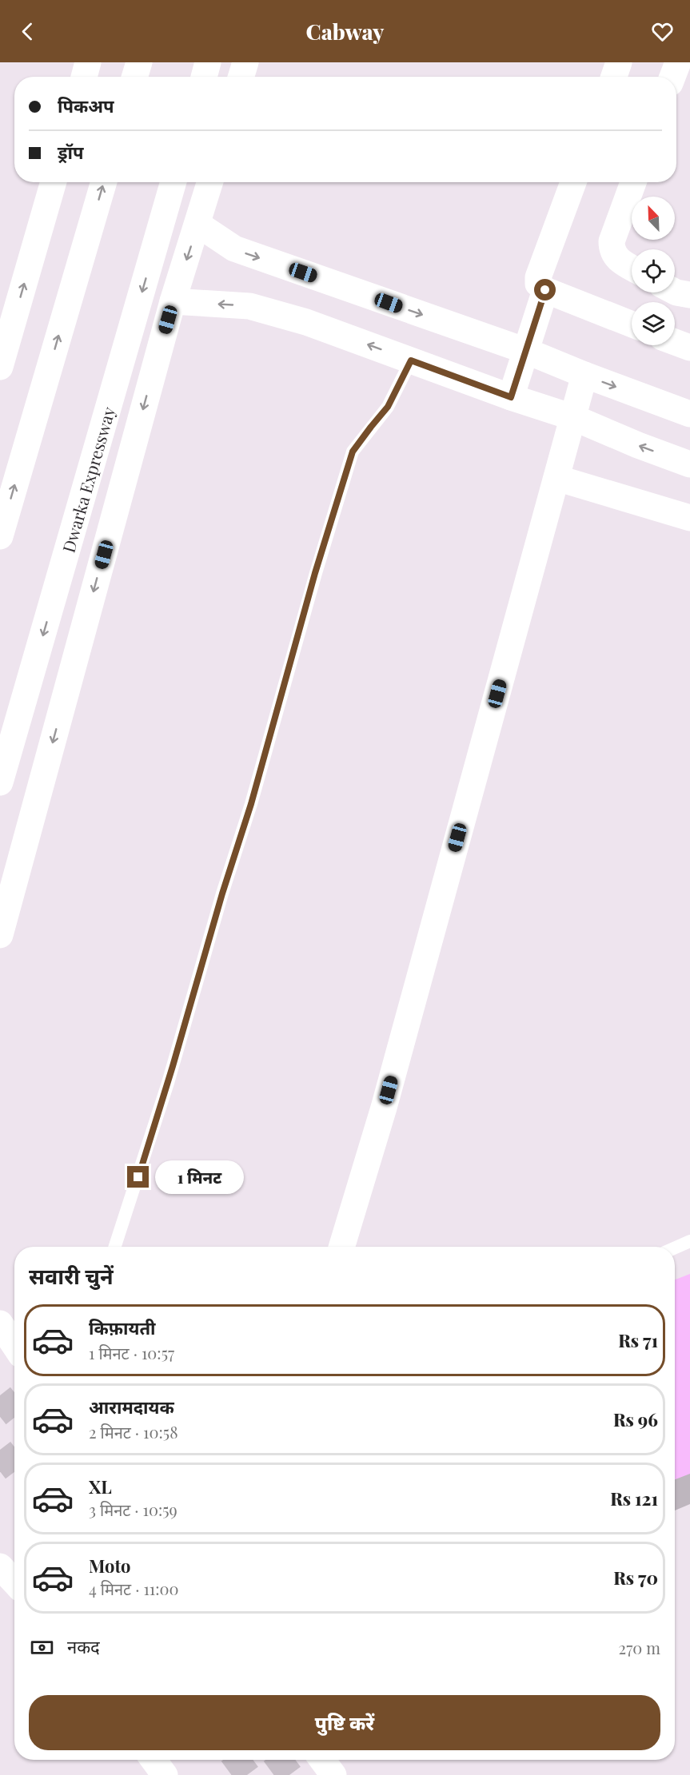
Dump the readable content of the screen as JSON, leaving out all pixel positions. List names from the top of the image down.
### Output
{
  "streets": {
    "main road": ["Dwarka Expressway"]
  },
  "north": "top left",
  "page": {
    "header": "Cabway",
    "banner": ["पिकअप", "ड्रॉप"],
    "bubble": "1 मिनट",
    "heading": "सवारी चुनें",
    "list": [
      {
        "name": "किफ़ायती",
        "note": "1 मिनट · 10:57",
        "value": "Rs 71"
      },
      {
        "name": "आरामदायक",
        "note": "2 मिनट · 10:58",
        "value": "Rs 96"
      },
      {
        "name": "XL",
        "note": "3 मिनट · 10:59",
        "value": "Rs 121"
      },
      {
        "name": "Moto",
        "note": "4 मिनट · 11:00",
        "value": "Rs 70"
      }
    ],
    "pay": ["नकद", "270 m"],
    "buttons": "पुष्टि करें"
  }
}
